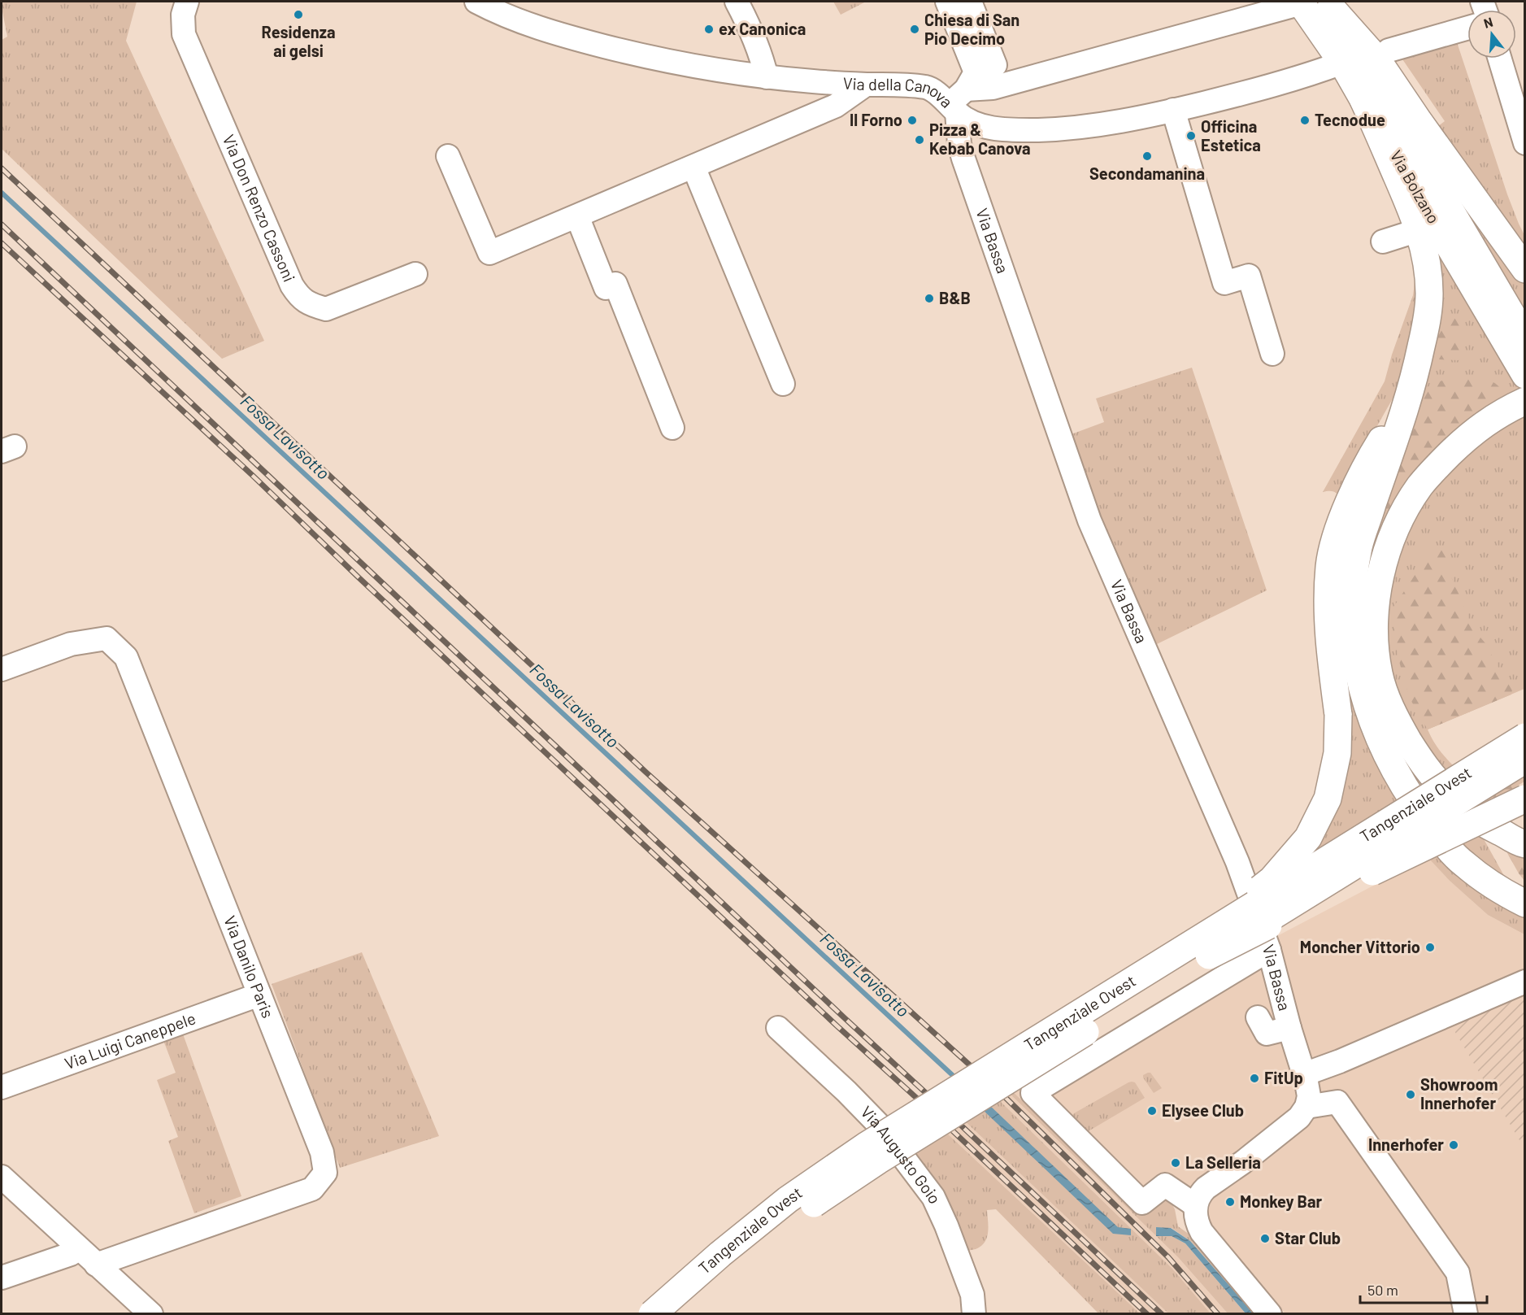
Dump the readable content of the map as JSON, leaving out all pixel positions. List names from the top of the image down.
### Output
{
  "streets": {
    "main road": ["Via Bolzano", "Tangenziale Ovest"],
    "street": [
      "Via della Canova",
      "Via Don Renzo Cassoni",
      "Via Bassa",
      "Via Danilo Paris",
      "Via Luigi Caneppele",
      "Via Augusto Goio"
    ]
  },
  "crossings": [
    ["Via della Canova", "Via Bolzano"],
    ["Via della Canova", "Via Bassa"],
    ["Via Danilo Paris", "Via Luigi Caneppele"]
  ],
  "water": ["Fossa Lavisotto"],
  "places": [
    "Residenza ai gelsi",
    "ex Canonica",
    "Chiesa di San Pio Decimo",
    "Il Forno",
    "Tecnodue",
    "Officina Estetica",
    "Pizza & Kebab Canova",
    "Secondamanina",
    "B&B",
    "Moncher Vittorio",
    "FitUp",
    "Showroom Innerhofer",
    "Elysee Club",
    "Innerhofer",
    "La Selleria",
    "Monkey Bar",
    "Star Club"
  ],
  "scale_bar": "50 m",
  "north": "top"
}
